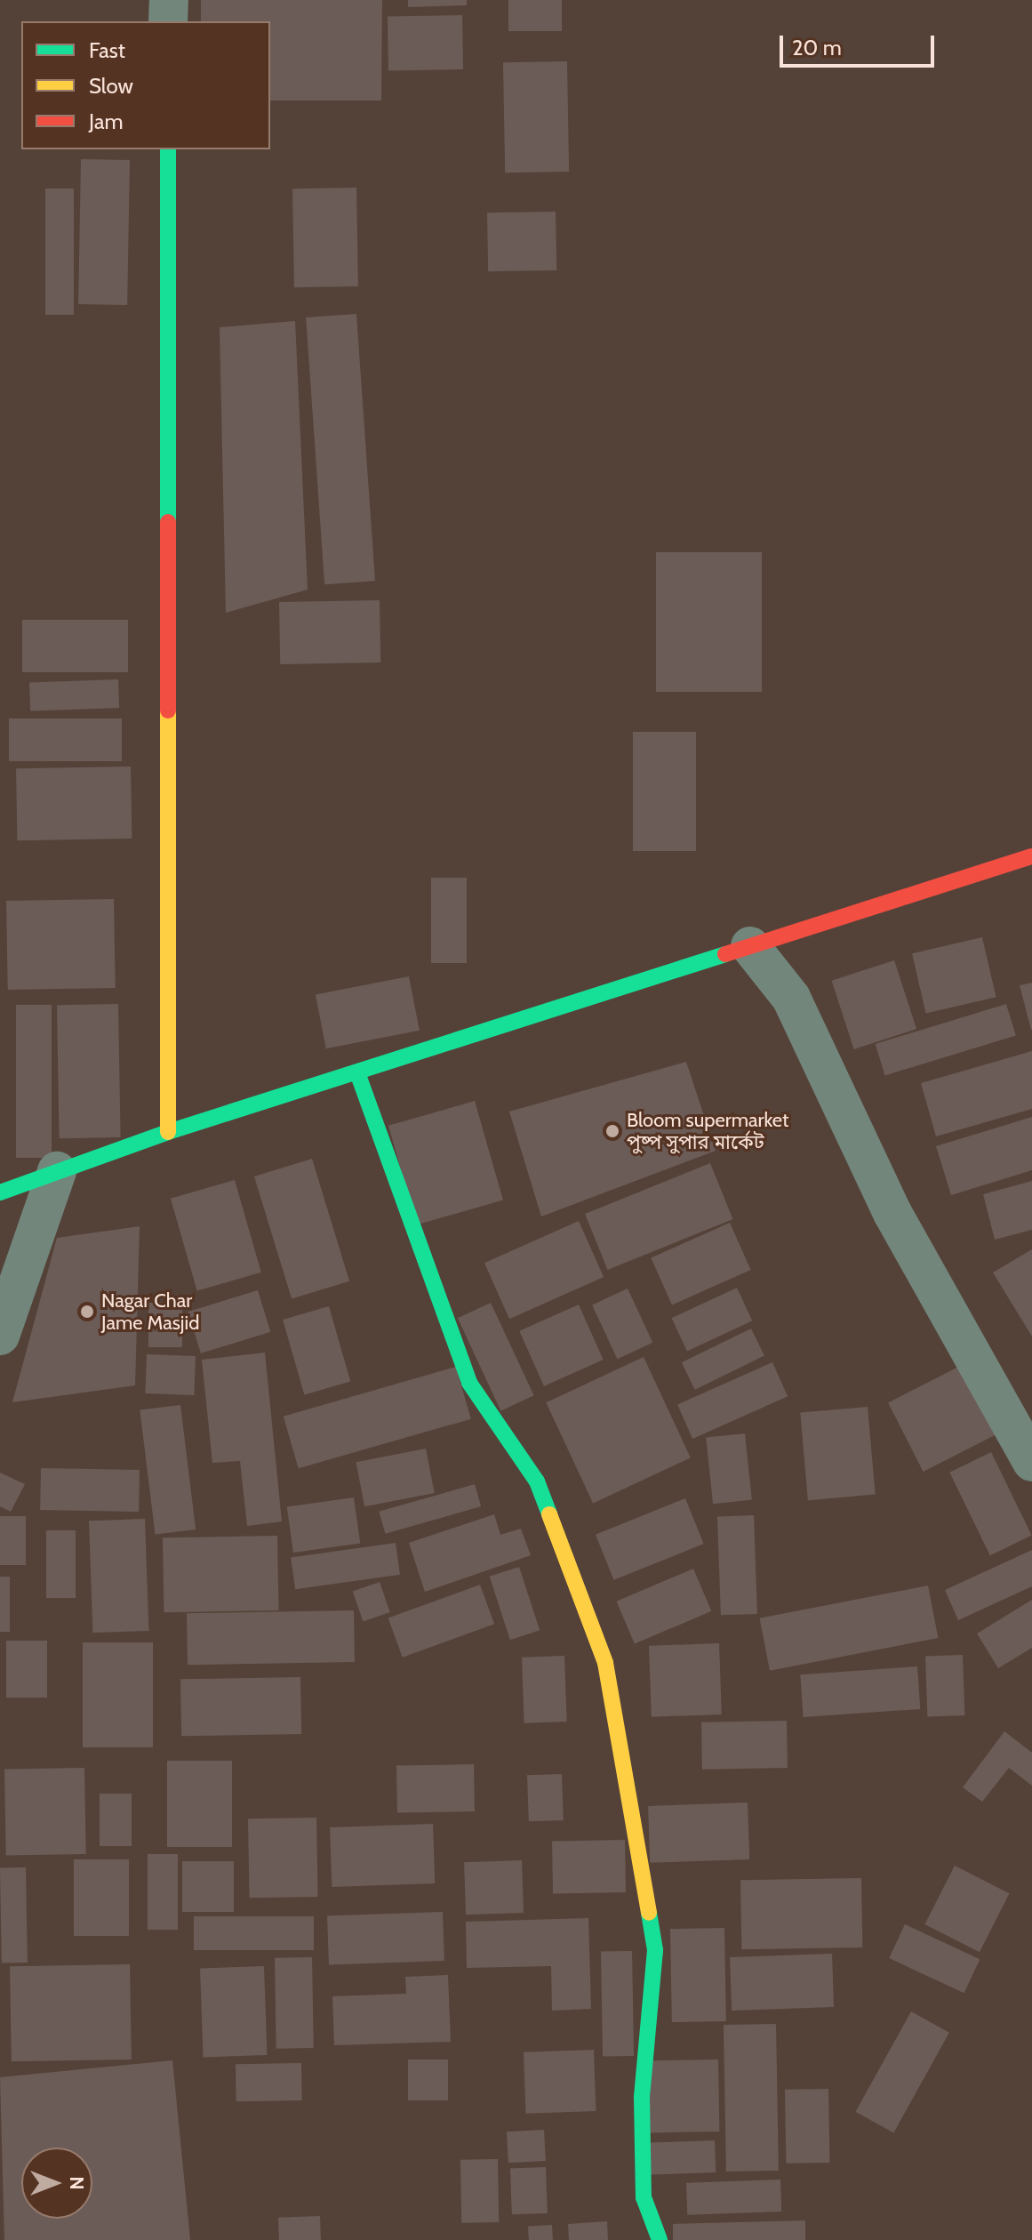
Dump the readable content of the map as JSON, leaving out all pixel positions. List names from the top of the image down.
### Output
{
  "places": ["Bloom supermarket পুষ্প সুপার মার্কেট", "Nagar Char Jame Masjid"],
  "legend": ["Fast", "Slow", "Jam"],
  "scale_bar": "20 m",
  "north": "right"
}
